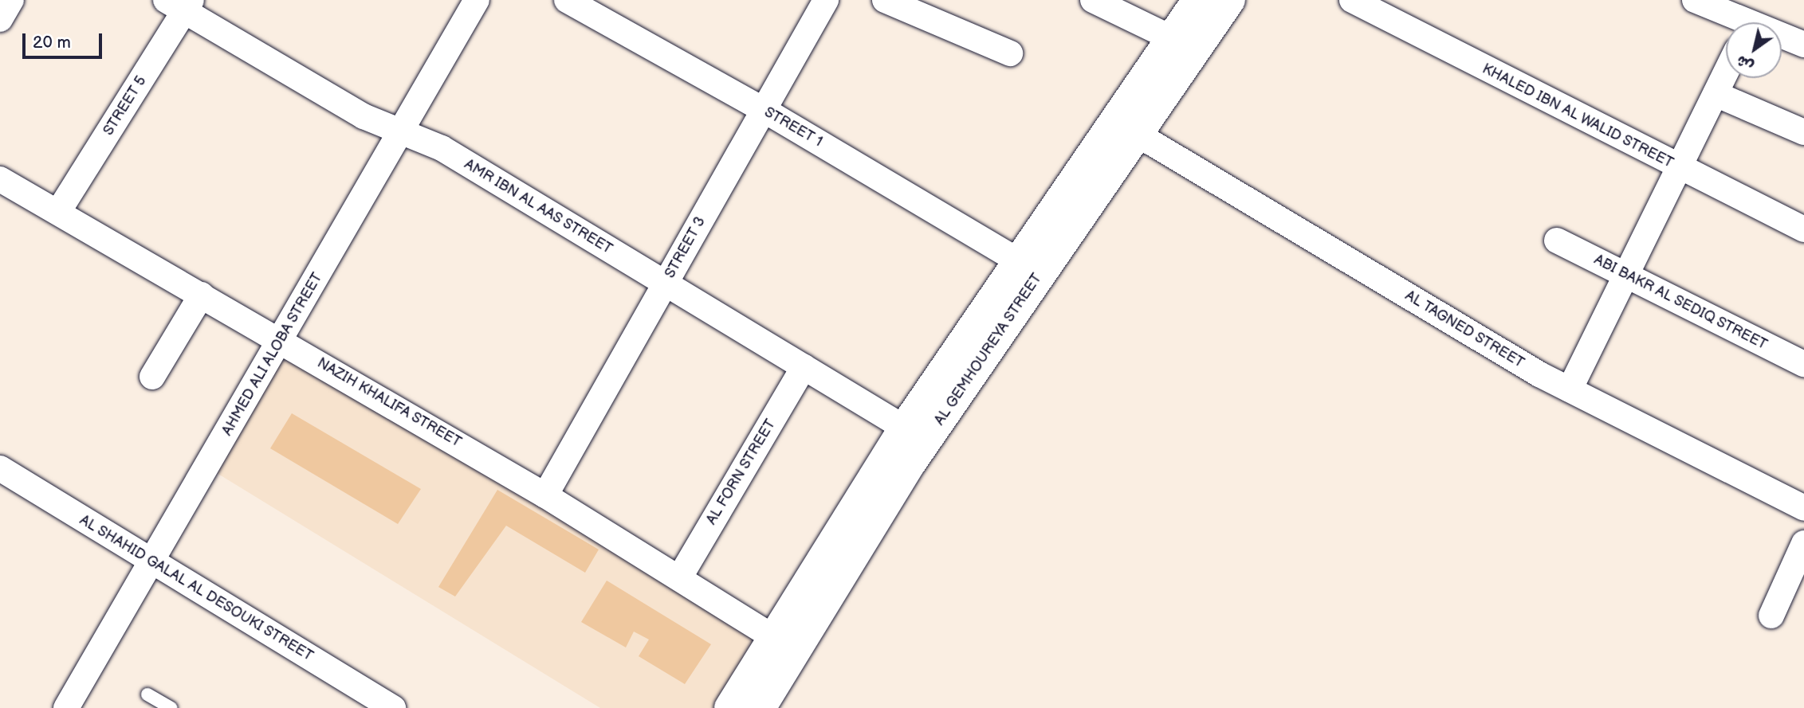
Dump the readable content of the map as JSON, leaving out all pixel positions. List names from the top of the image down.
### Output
{
  "streets": {
    "street": [
      "STREET 5",
      "KHALED IBN AL WALID STREET",
      "STREET 1",
      "AMR IBN AL AAS STREET",
      "STREET 3",
      "ABI BAKR AL SEDIQ STREET",
      "AL TAGNED STREET",
      "AL GEMHOUREYA STREET",
      "AHMED ALI ALOBA STREET",
      "NAZIH KHALIFA STREET",
      "AL FORN STREET",
      "AL SHAHID GALAL AL DESOUKI STREET"
    ]
  },
  "crossings": [
    ["STREET 5", "AMR IBN AL AAS STREET"],
    ["STREET 5", "NAZIH KHALIFA STREET"],
    ["STREET 1", "STREET 3"],
    ["STREET 1", "AL GEMHOUREYA STREET"],
    ["AMR IBN AL AAS STREET", "STREET 3"],
    ["AMR IBN AL AAS STREET", "AL GEMHOUREYA STREET"],
    ["AMR IBN AL AAS STREET", "AHMED ALI ALOBA STREET"],
    ["AMR IBN AL AAS STREET", "AL FORN STREET"],
    ["STREET 3", "NAZIH KHALIFA STREET"],
    ["AL TAGNED STREET", "AL GEMHOUREYA STREET"],
    ["AL GEMHOUREYA STREET", "NAZIH KHALIFA STREET"],
    ["AHMED ALI ALOBA STREET", "NAZIH KHALIFA STREET"],
    ["AHMED ALI ALOBA STREET", "AL SHAHID GALAL AL DESOUKI STREET"],
    ["NAZIH KHALIFA STREET", "AL FORN STREET"]
  ],
  "scale_bar": "20 m",
  "north": "bottom left"
}
